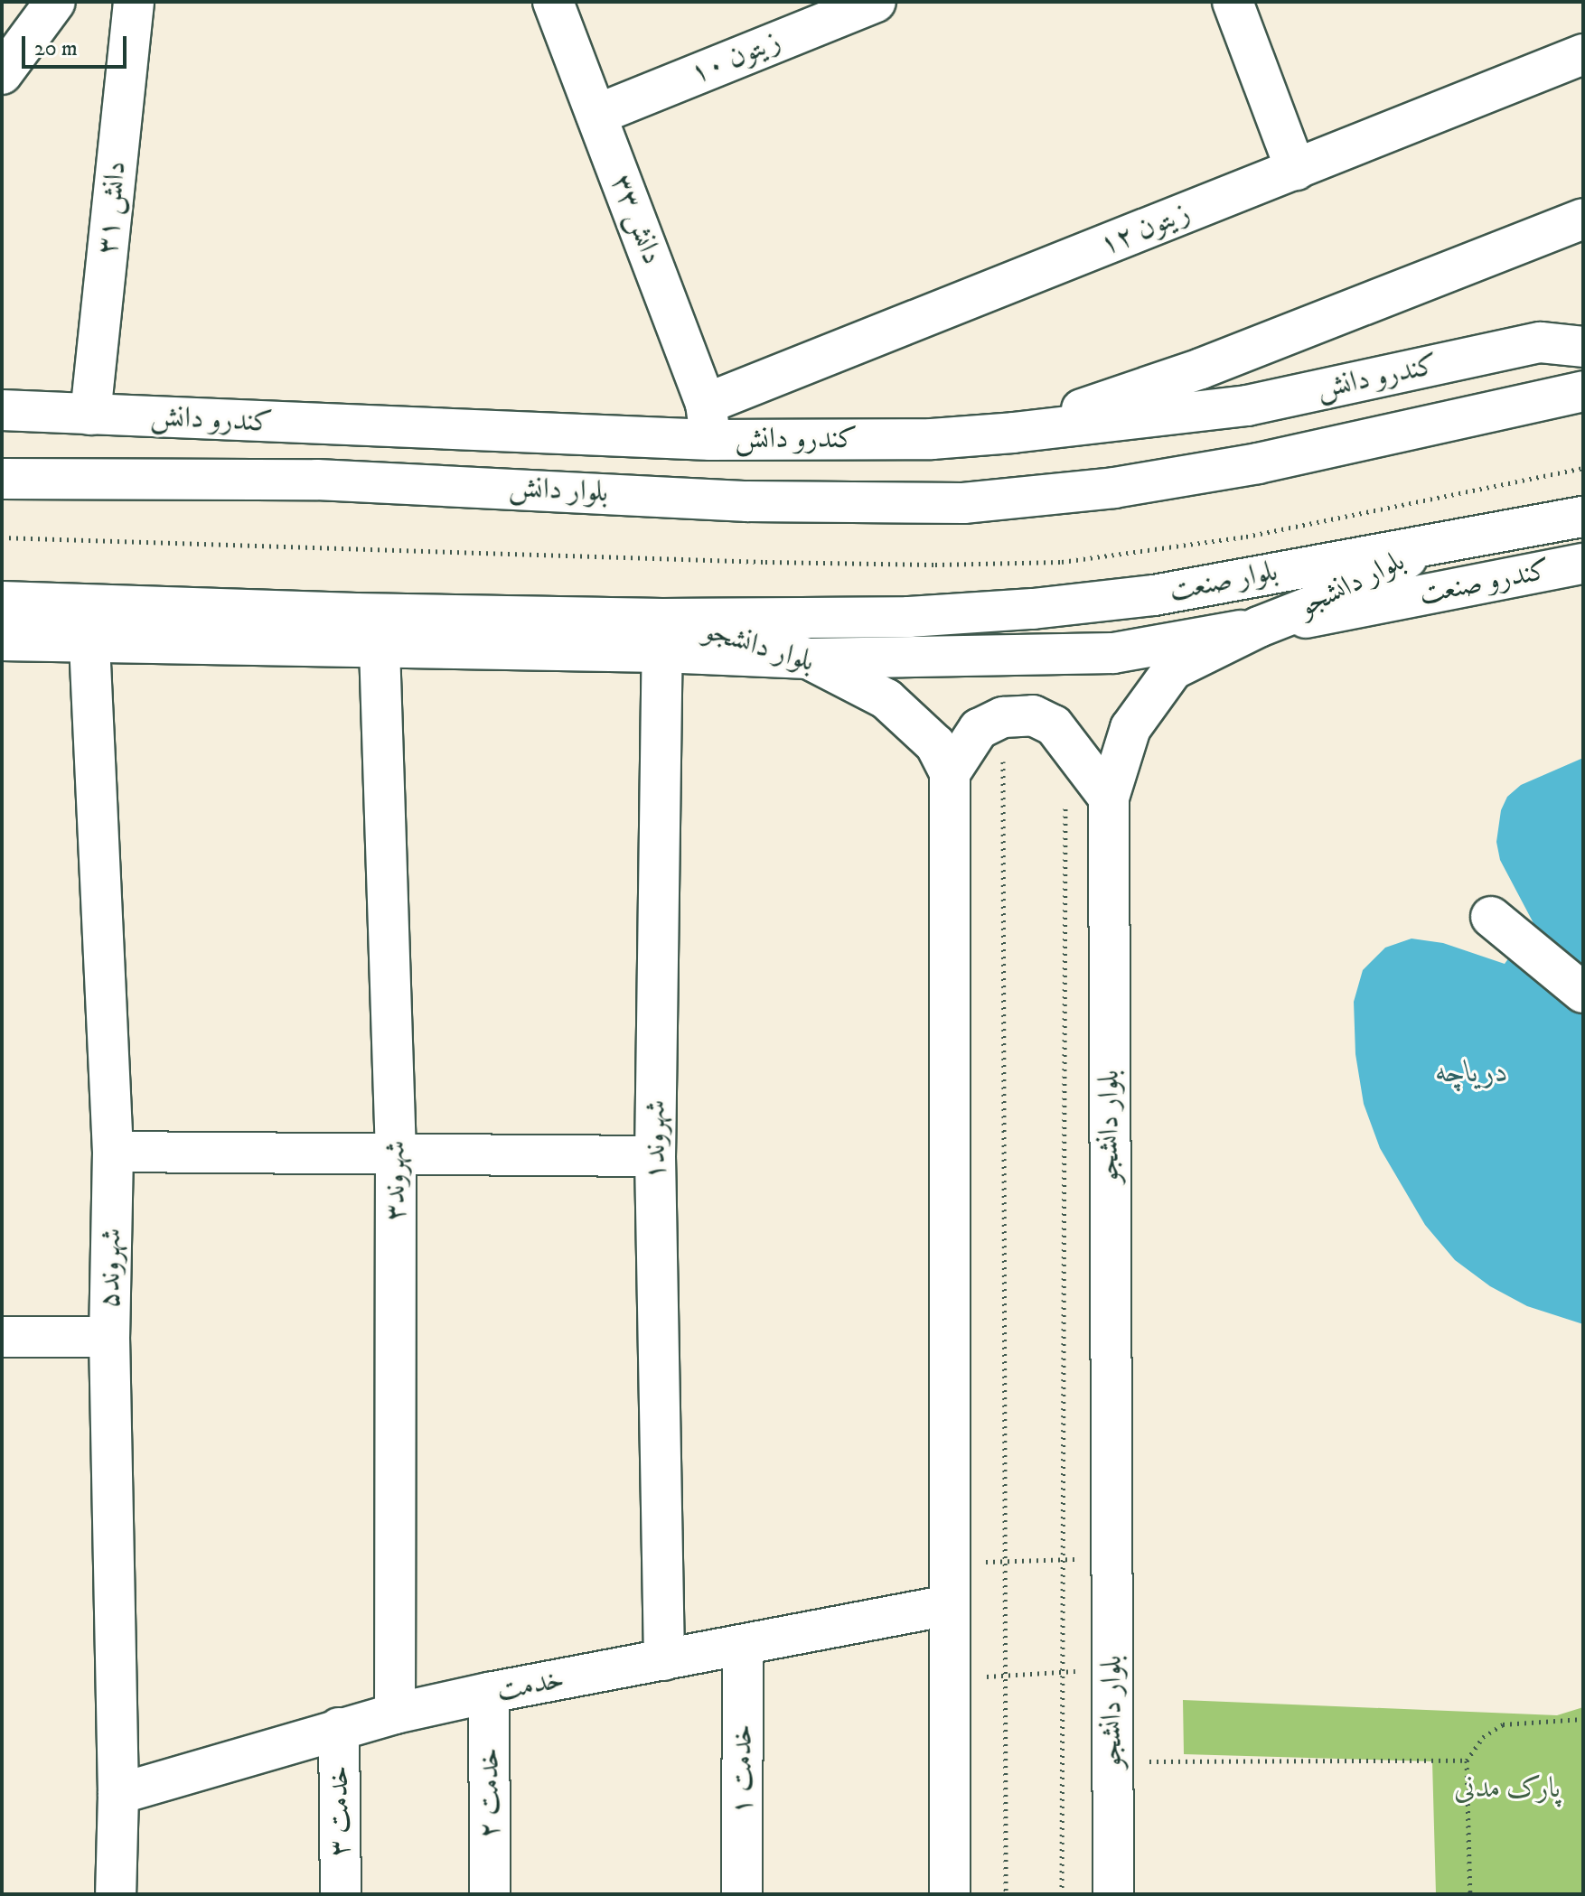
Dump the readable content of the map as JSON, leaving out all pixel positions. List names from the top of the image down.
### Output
{
  "streets": {
    "street": [
      "زیتون ۱۰",
      "دانش ۳۱",
      "دانش ۳۳",
      "زیتون ۱۲",
      "کندرو دانش",
      "بلوار دانش",
      "بلوار صنعت",
      "کندرو صنعت",
      "بلوار دانشجو",
      "شهروند۱",
      "شهروند۳",
      "شهروند۵",
      "خدمت",
      "خدمت ۱",
      "خدمت ۲",
      "خدمت ۳"
    ]
  },
  "crossings": [
    ["زیتون ۱۰", "دانش ۳۳"],
    ["دانش ۳۱", "کندرو دانش"],
    ["دانش ۳۳", "زیتون ۱۲"],
    ["دانش ۳۳", "کندرو دانش"],
    ["زیتون ۱۲", "کندرو دانش"],
    ["بلوار صنعت", "بلوار دانشجو"],
    ["بلوار صنعت", "شهروند۱"],
    ["کندرو صنعت", "بلوار دانشجو"],
    ["بلوار دانشجو", "شهروند۱"],
    ["بلوار دانشجو", "خدمت"],
    ["شهروند۱", "خدمت"],
    ["شهروند۳", "خدمت"],
    ["شهروند۵", "خدمت"],
    ["خدمت", "خدمت ۱"],
    ["خدمت", "خدمت ۲"],
    ["خدمت", "خدمت ۳"]
  ],
  "water": ["دریاچه"],
  "parks": ["پارک مدنی"],
  "scale_bar": "20 m"
}
